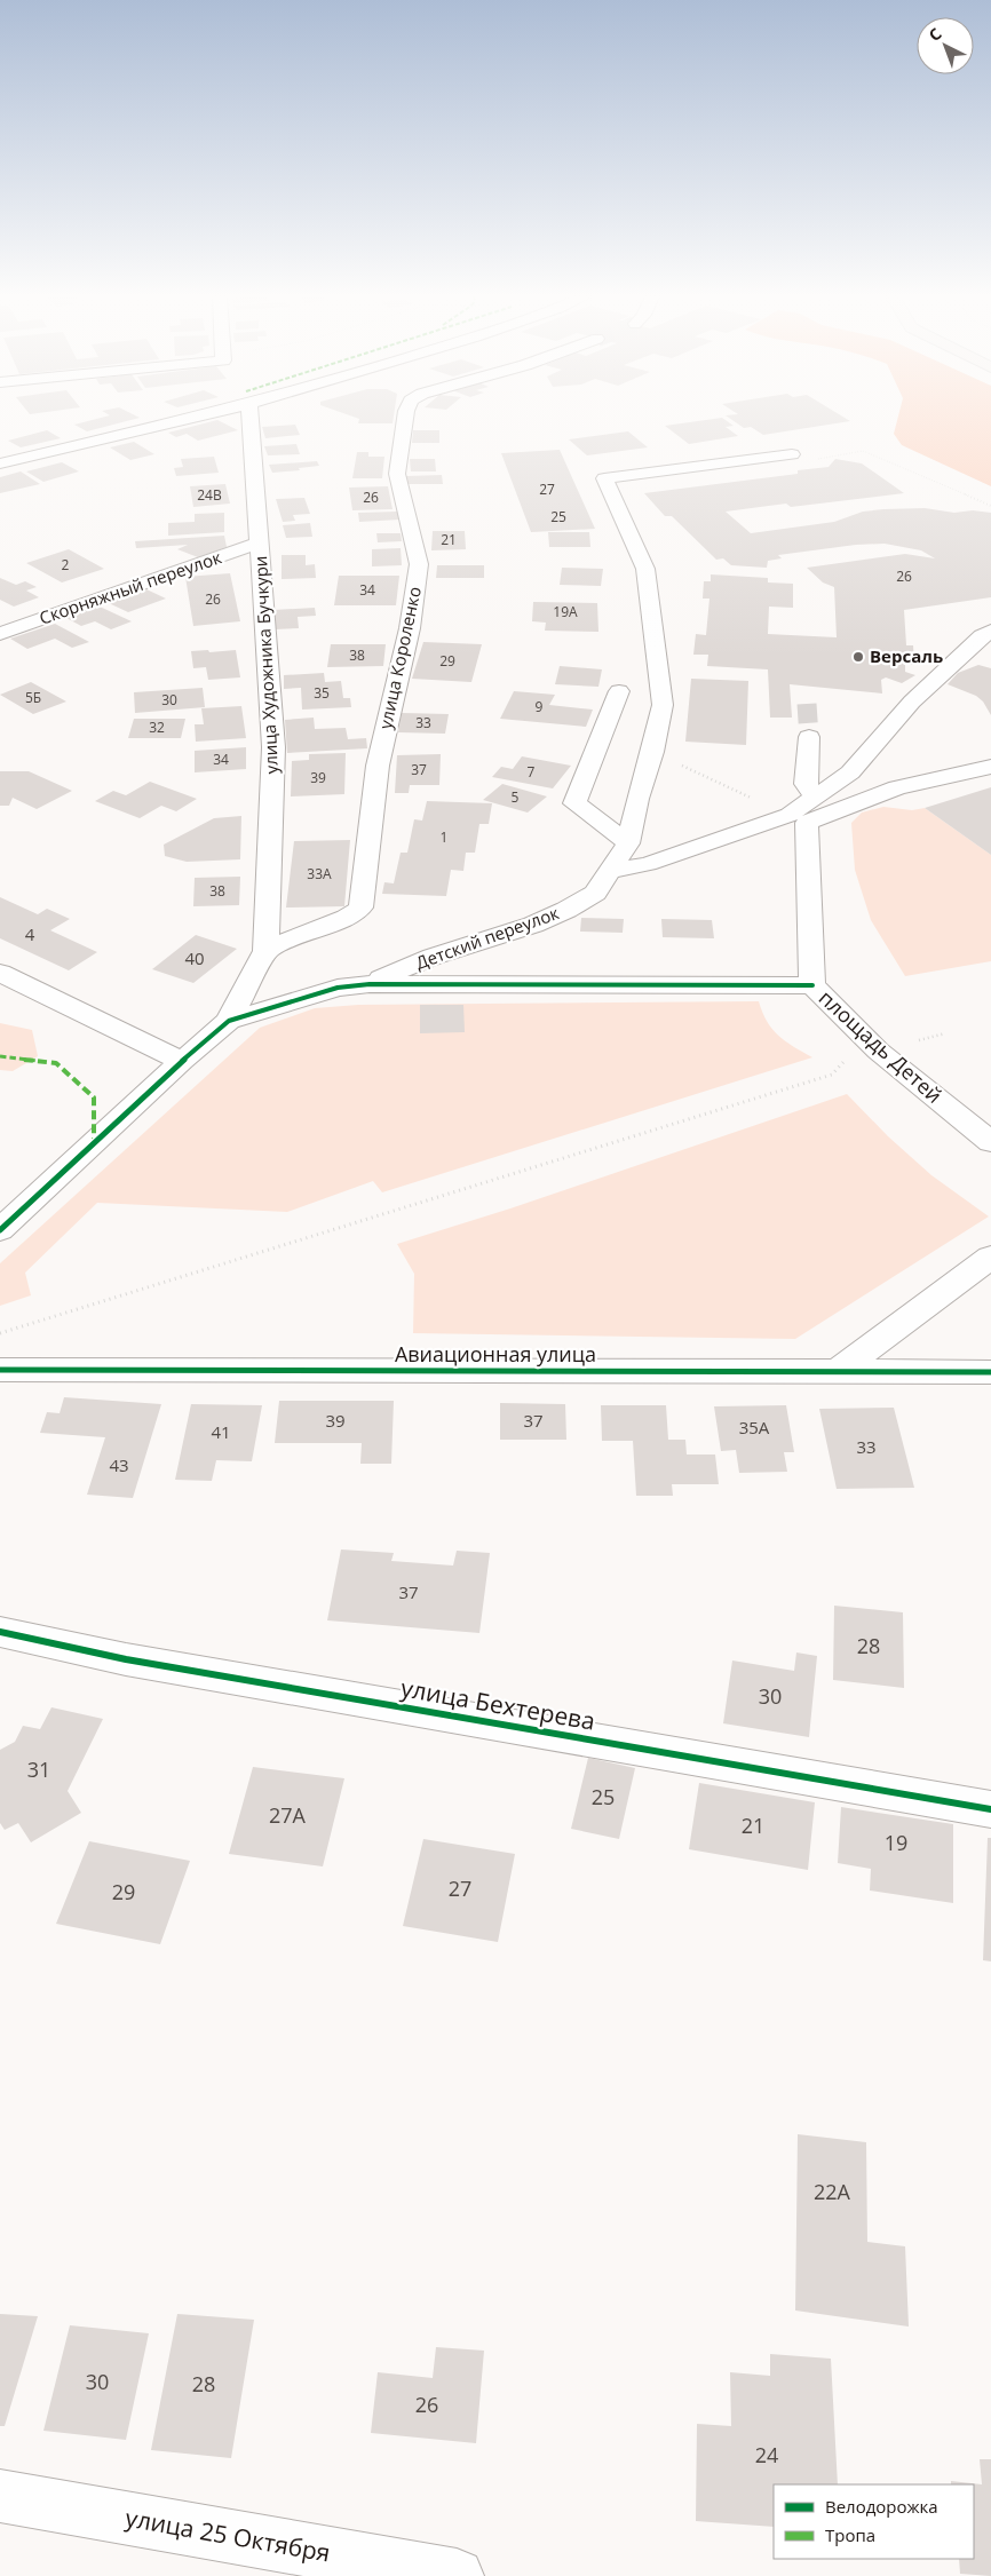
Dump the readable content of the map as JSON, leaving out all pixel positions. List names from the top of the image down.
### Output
{
  "streets": {
    "street": [
      "Скорняжный переулок",
      "улица Короленко",
      "улица Художника Бучкури",
      "Детский переулок",
      "площадь Детей",
      "Авиационная улица",
      "улица Бехтерева",
      "улица 25 Октября"
    ]
  },
  "crossings": [
    ["Скорняжный переулок", "улица Художника Бучкури"],
    ["улица Короленко", "улица Художника Бучкури"]
  ],
  "places": ["Версаль"],
  "house_numbers": [
    "27",
    "24В",
    "26",
    "25",
    "21",
    "2",
    "26",
    "34",
    "26",
    "19А",
    "38",
    "29",
    "35",
    "5Б",
    "30",
    "9",
    "33",
    "32",
    "34",
    "37",
    "7",
    "39",
    "5",
    "1",
    "33А",
    "38",
    "4",
    "40",
    "39",
    "37",
    "35А",
    "41",
    "33",
    "43",
    "37",
    "28",
    "30",
    "31",
    "25",
    "27А",
    "21",
    "19",
    "27",
    "29",
    "22А",
    "30",
    "28",
    "26",
    "24"
  ],
  "legend": ["Велодорожка", "Тропа"],
  "north": "top left"
}
